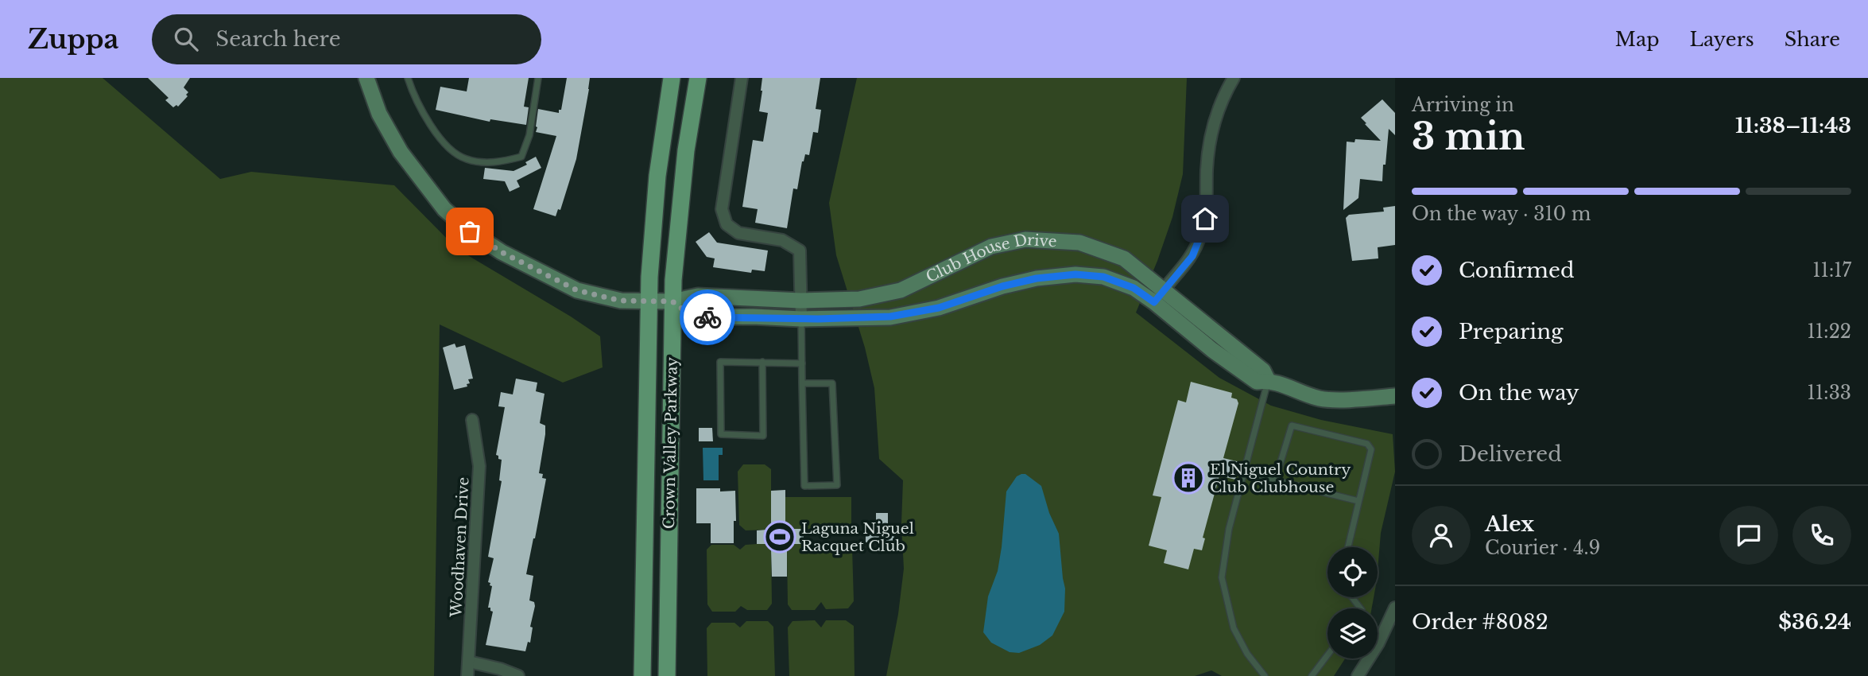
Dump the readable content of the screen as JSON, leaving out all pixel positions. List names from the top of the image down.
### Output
{
  "streets": {
    "main road": ["Crown Valley Parkway"],
    "street": ["Club House Drive", "Woodhaven Drive"]
  },
  "crossings": [
    ["Club House Drive", "Crown Valley Parkway"]
  ],
  "places": {
    "building": ["El Niguel Country Club Clubhouse"],
    "sports": ["Laguna Niguel Racquet Club"]
  },
  "page": {
    "header": "Zuppa",
    "search": "Search here",
    "nav": ["Map", "Layers", "Share"],
    "heading": ["3 min", "Arriving in", "11:38–11:43"],
    "panel": [
      "Alex",
      "Courier · 4.9",
      "Order #8082",
      "$36.24"
    ],
    "bar": "On the way · 310 m",
    "list": [
      ["Confirmed", "11:17"],
      ["Preparing", "11:22"],
      ["On the way", "11:33"],
      "Delivered"
    ]
  }
}
